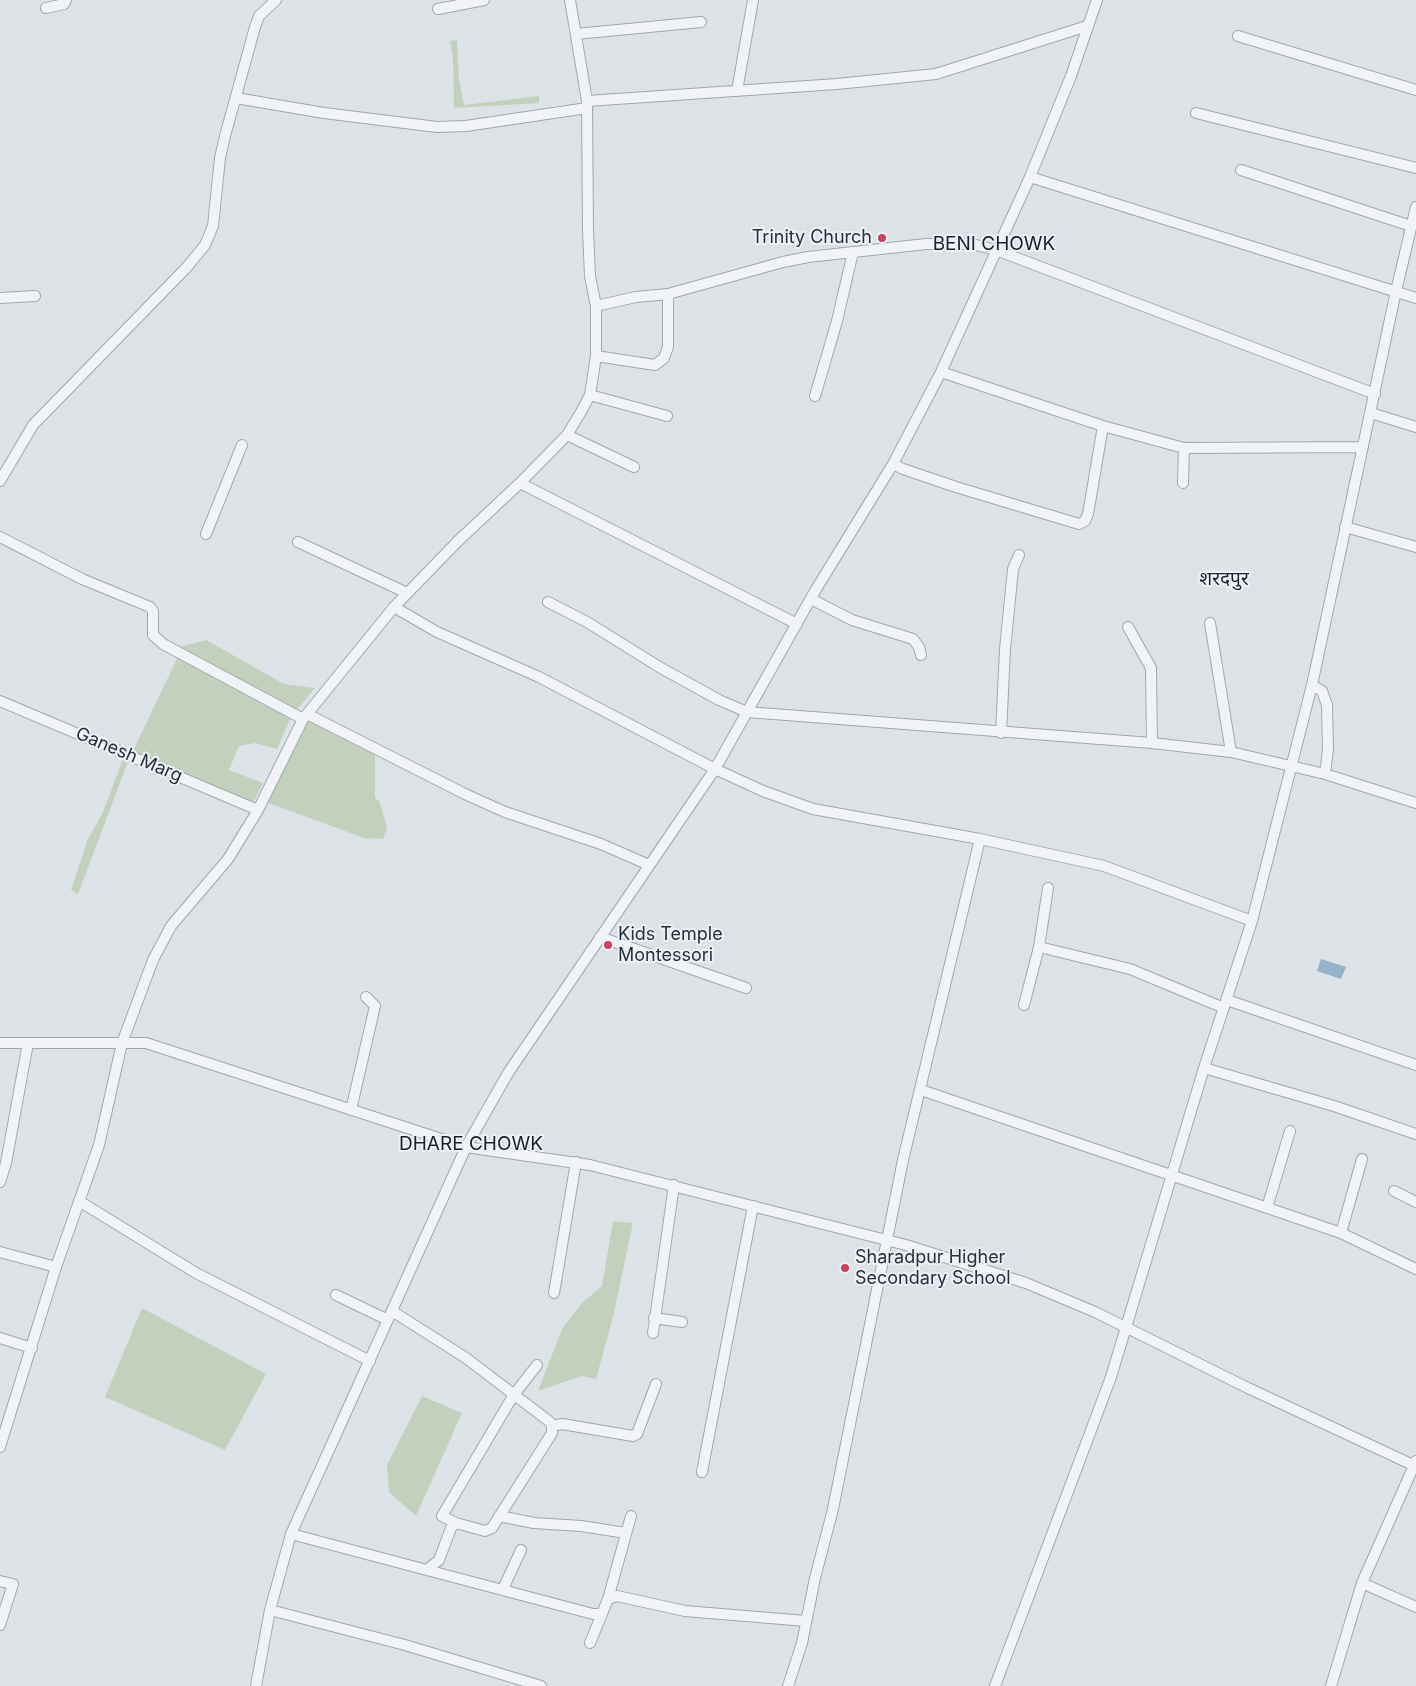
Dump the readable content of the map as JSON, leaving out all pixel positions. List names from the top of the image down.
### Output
{
  "streets": {
    "street": ["Ganesh Marg"]
  },
  "districts": ["BENI CHOWK", "शरदपुर", "DHARE CHOWK"],
  "places": ["Trinity Church", "Kids Temple Montessori", "Sharadpur Higher Secondary School"]
}
